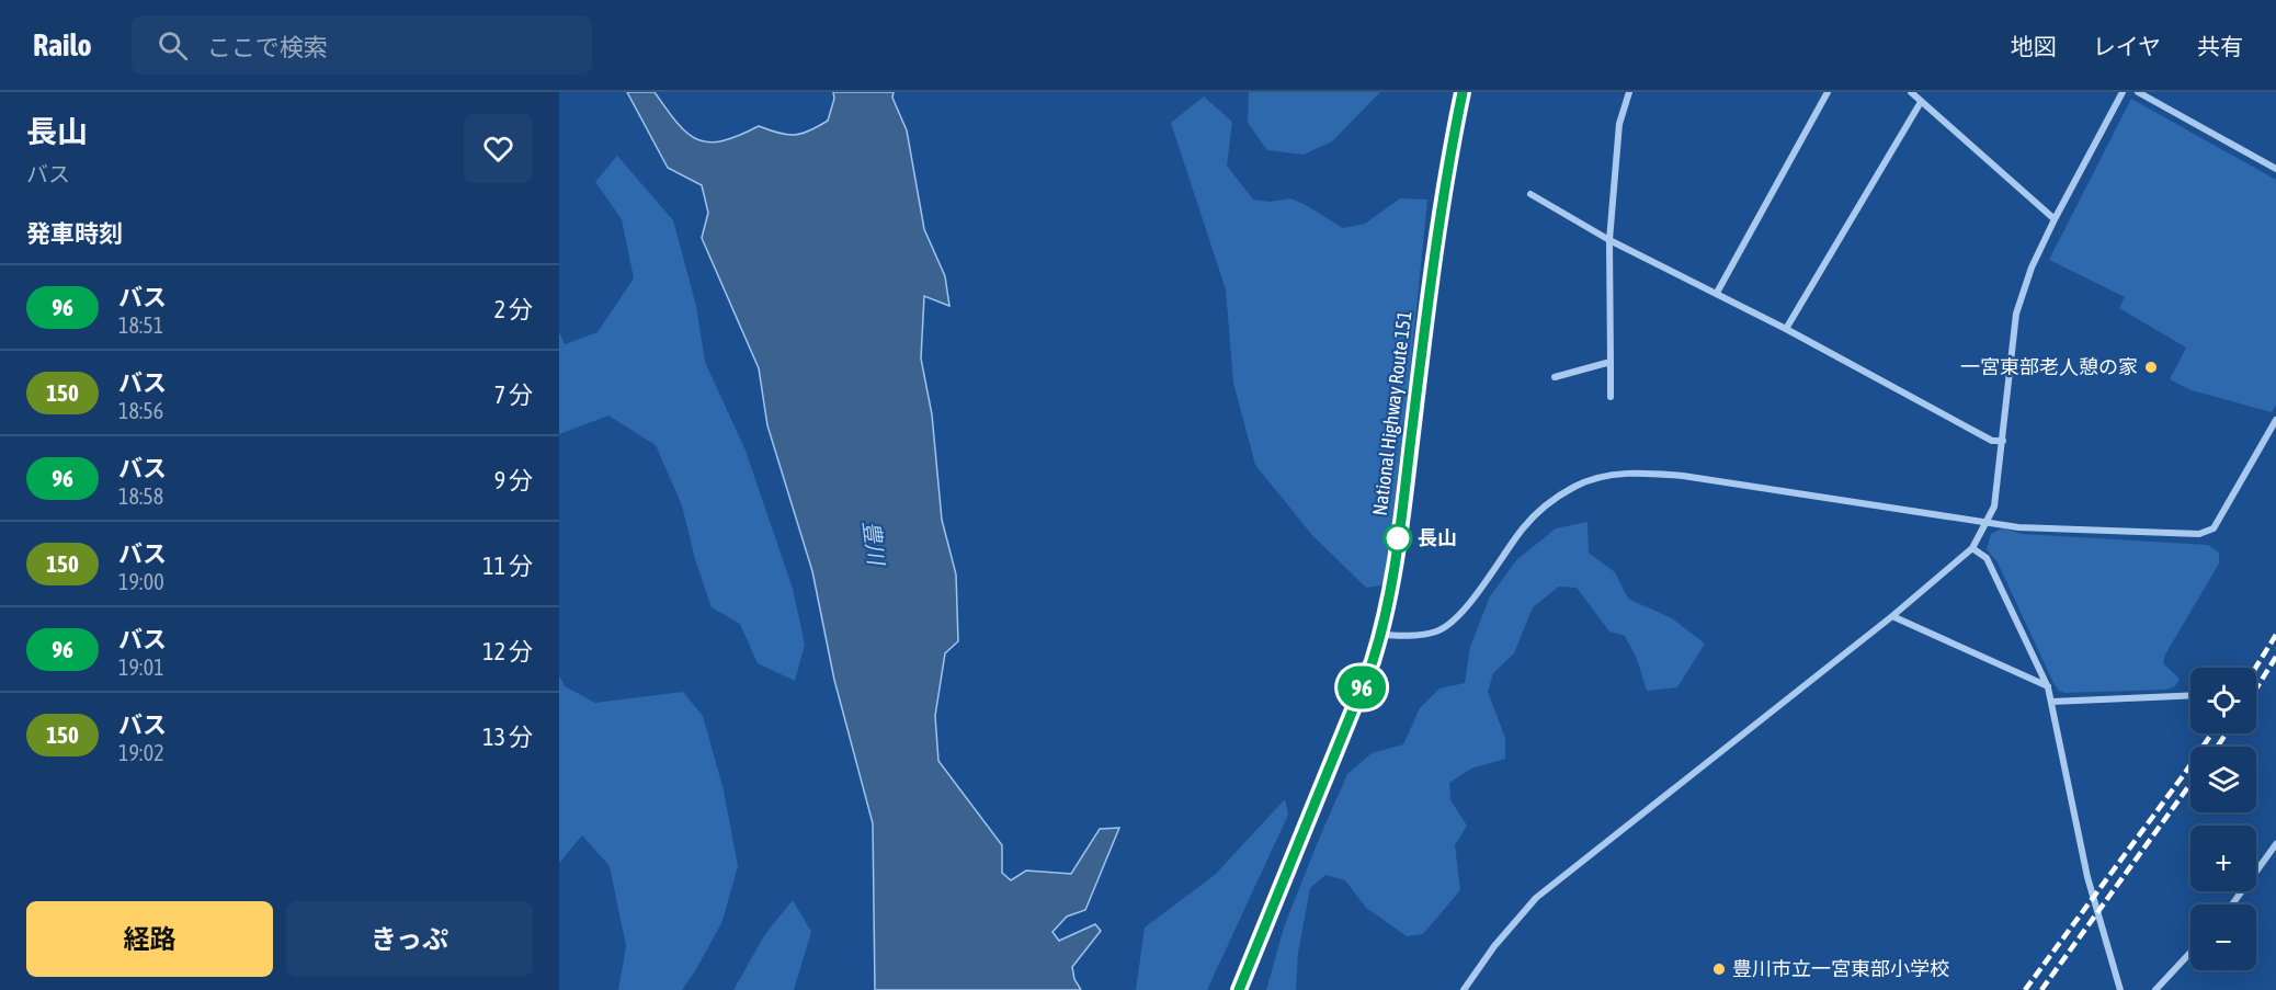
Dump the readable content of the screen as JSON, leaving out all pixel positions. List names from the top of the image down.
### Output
{
  "streets": {
    "highway": ["National Highway Route 151"]
  },
  "water": ["豊川"],
  "places": ["一宮東部老人憩の家", "長山", "豊川市立一宮東部小学校"],
  "lines": ["bus line 96"],
  "page": {
    "header": "Railo",
    "search": "ここで検索",
    "nav": ["地図", "レイヤ", "共有"],
    "heading": [
      ["長山", "バス"],
      "発車時刻"
    ],
    "on_map": "96",
    "list": [
      {
        "mark": "96",
        "name": "バス",
        "note": "18:51",
        "value": "2 分"
      },
      {
        "mark": "150",
        "name": "バス",
        "note": "18:56",
        "value": "7 分"
      },
      {
        "mark": "96",
        "name": "バス",
        "note": "18:58",
        "value": "9 分"
      },
      {
        "mark": "150",
        "name": "バス",
        "note": "19:00",
        "value": "11 分"
      },
      {
        "mark": "96",
        "name": "バス",
        "note": "19:01",
        "value": "12 分"
      },
      {
        "mark": "150",
        "name": "バス",
        "note": "19:02",
        "value": "13 分"
      }
    ],
    "map_buttons": ["+", "−"],
    "buttons": ["経路", "きっぷ"]
  }
}
